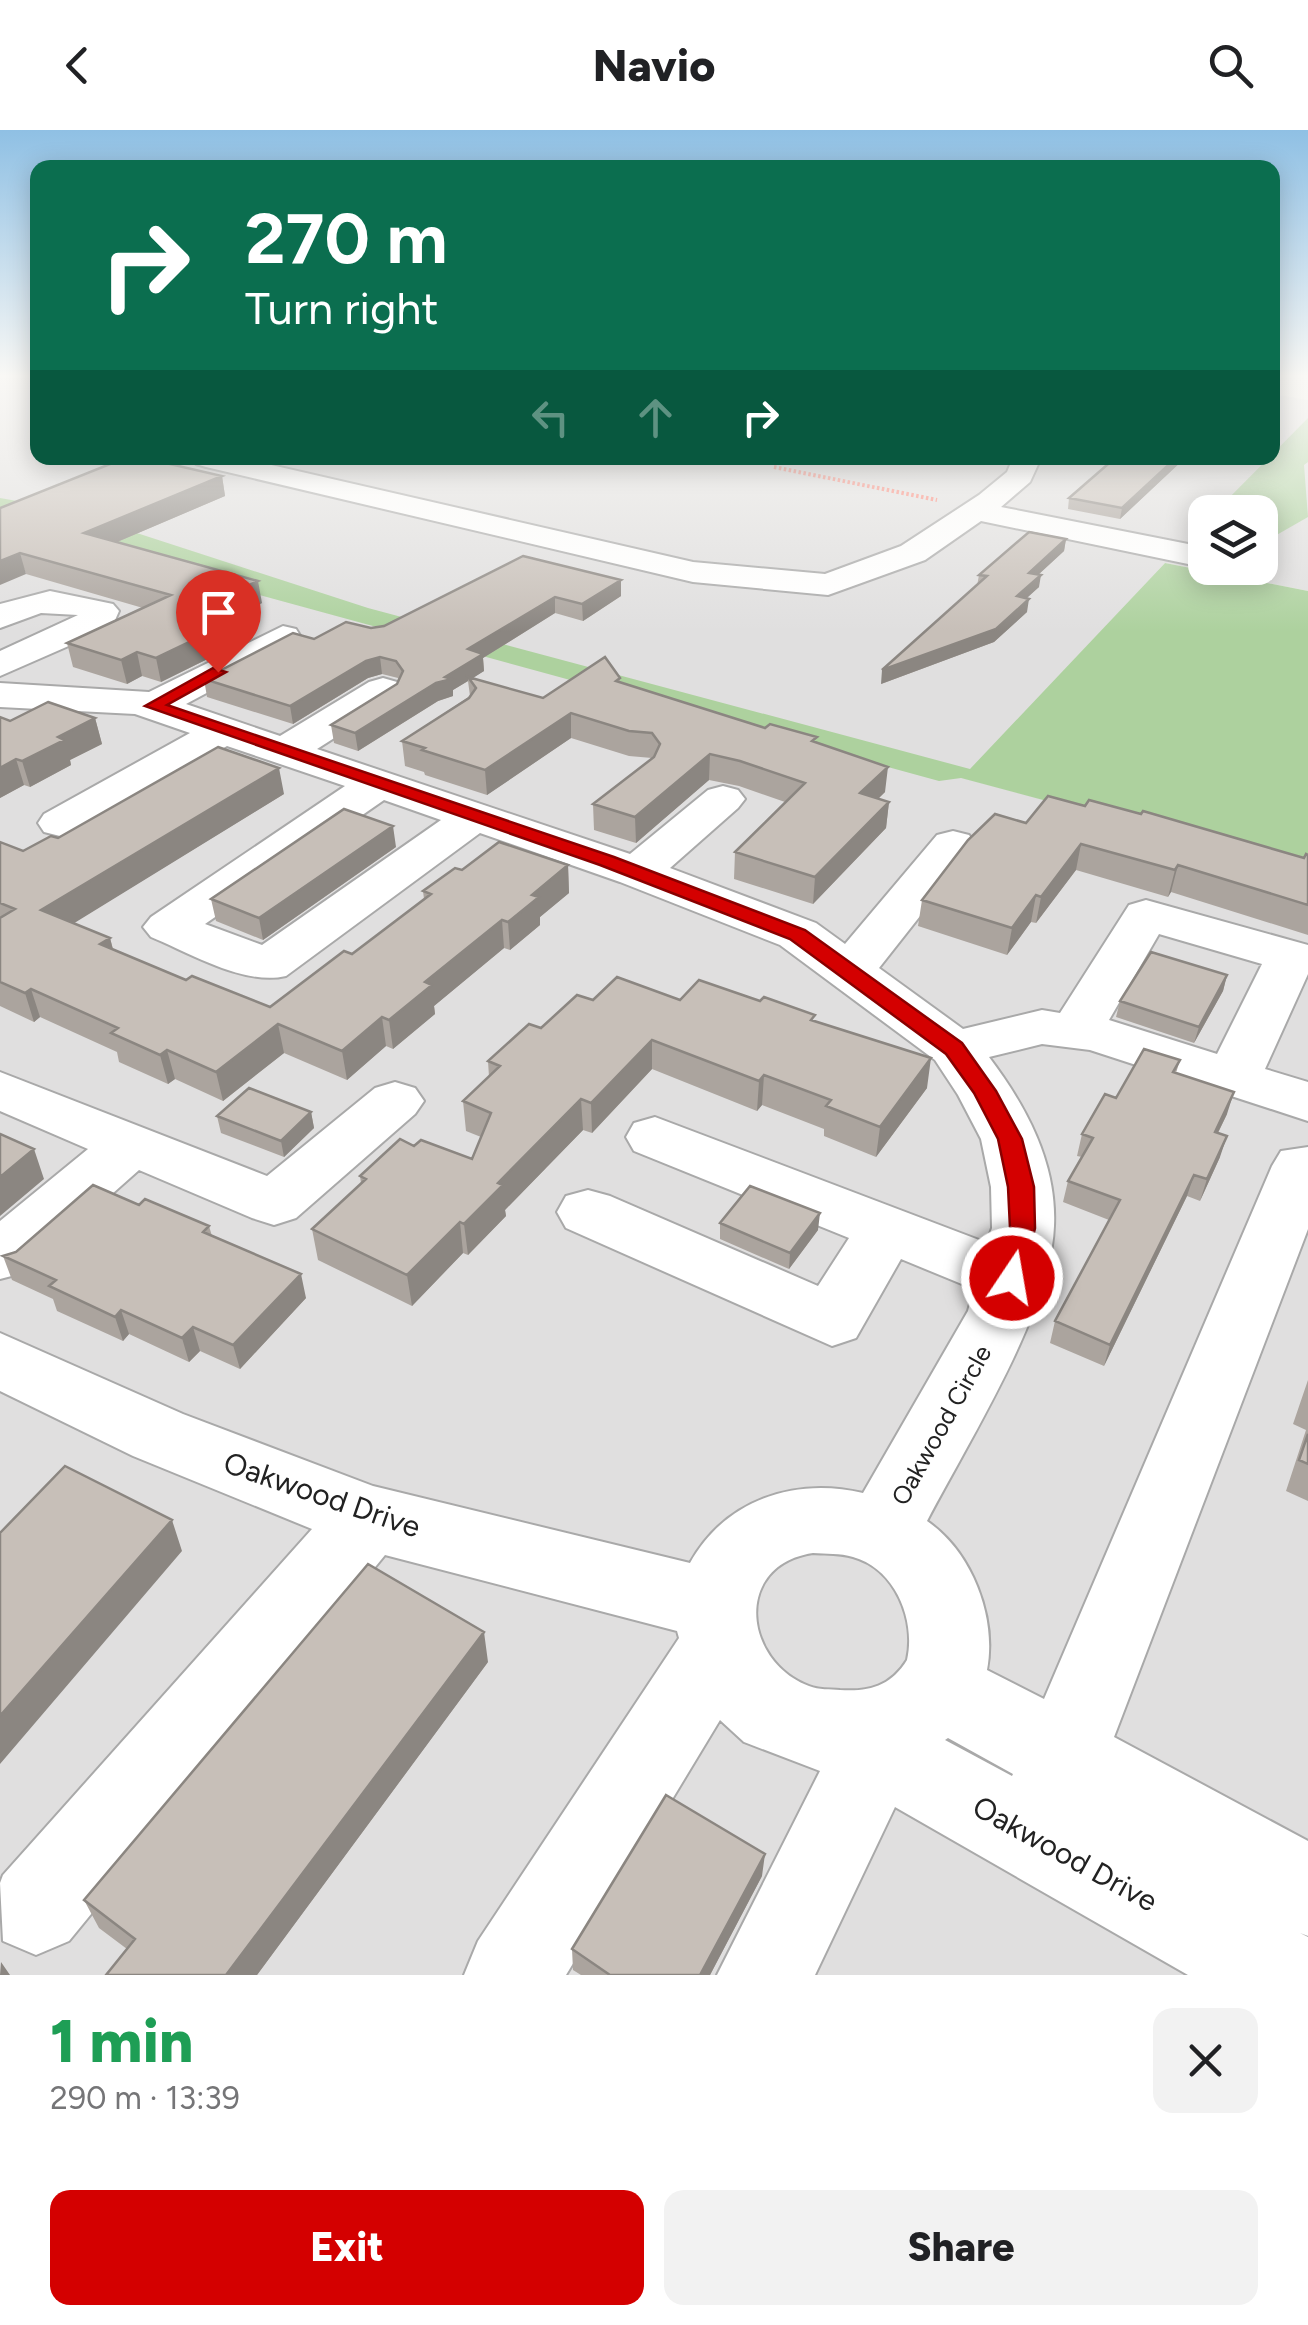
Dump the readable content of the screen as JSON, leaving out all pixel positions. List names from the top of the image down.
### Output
{
  "streets": {
    "street": ["Oakwood Circle", "Oakwood Drive"]
  },
  "crossings": [
    ["Oakwood Circle", "Oakwood Drive"]
  ],
  "page": {
    "header": "Navio",
    "turn": ["270 m", "Turn right"],
    "heading": ["1 min", "290 m · 13:39"],
    "buttons": ["Exit", "Share"]
  }
}
